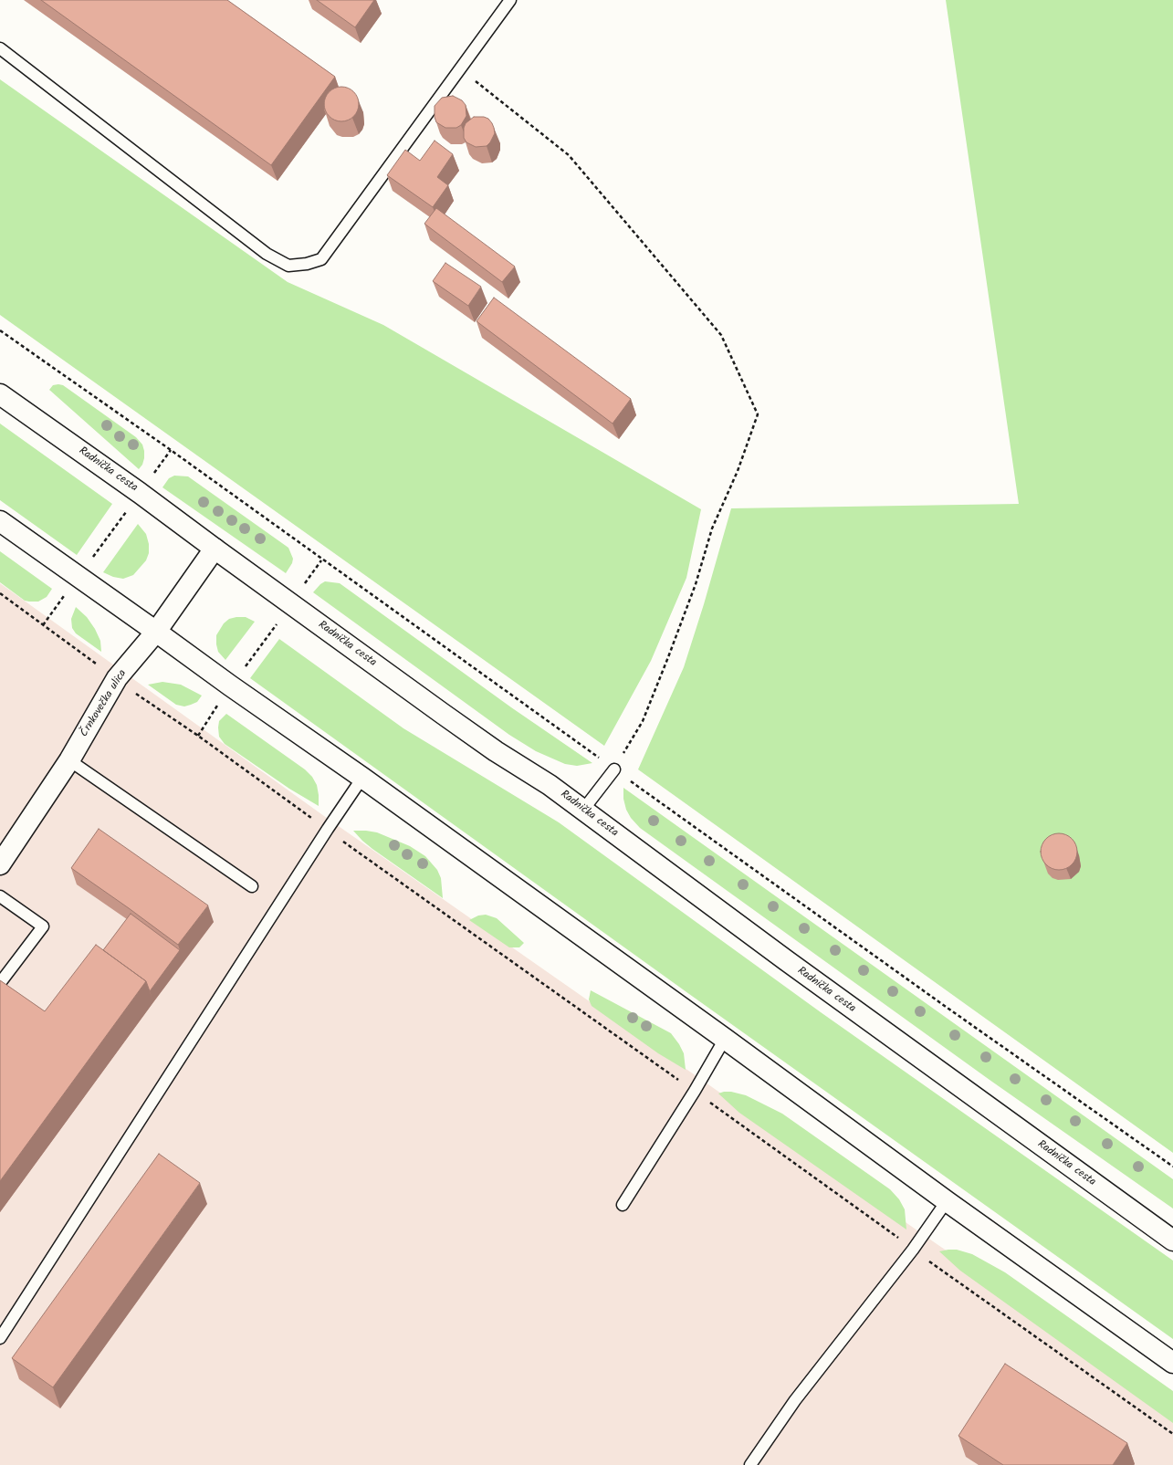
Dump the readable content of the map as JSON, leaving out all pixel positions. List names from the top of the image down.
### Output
{
  "streets": {
    "main road": ["Radnička cesta", "Črnkovečka ulica"]
  },
  "crossings": [
    ["Radnička cesta", "Črnkovečka ulica"]
  ]
}
